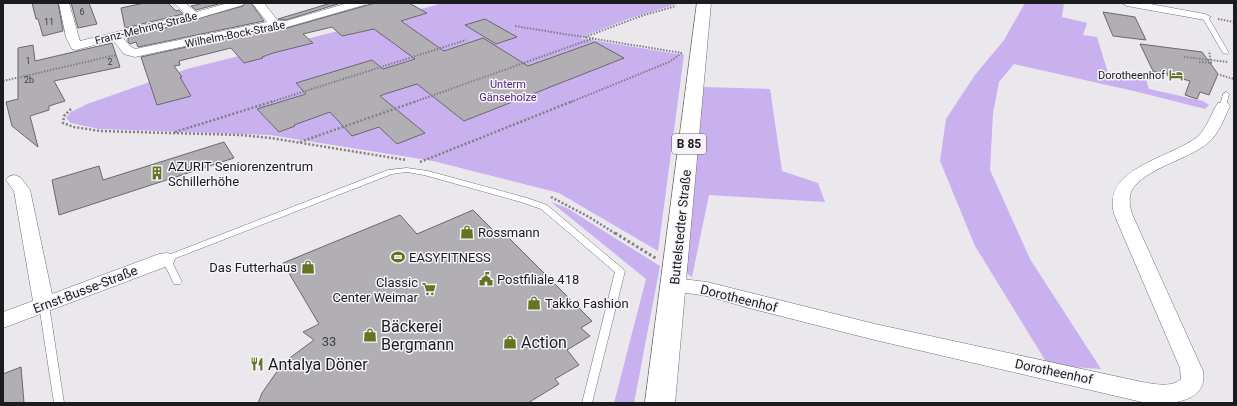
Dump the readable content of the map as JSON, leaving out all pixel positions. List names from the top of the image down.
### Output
{
  "streets": {
    "main road": ["B 85", "Buttelstedter Straße"],
    "street": [
      "Franz-Mehring-Straße",
      "Wilhelm-Bock-Straße",
      "Ernst-Busse-Straße",
      "Dorotheenhof"
    ]
  },
  "crossings": [
    ["Buttelstedter Straße", "Dorotheenhof"]
  ],
  "parks": ["Unterm Gänseholze"],
  "places": {
    "hotel": ["Dorotheenhof"],
    "building": ["AZURIT Seniorenzentrum Schillerhöhe"],
    "shop": [
      "Rossmann",
      "Das Futterhaus",
      "Takko Fashion",
      "Bäckerei Bergmann",
      "Action"
    ],
    "sports": ["EASYFITNESS"],
    "public building": ["Postfiliale 418"],
    "supermarket": ["Classic Center Weimar"],
    "restaurant": ["Antalya Döner"]
  },
  "house_numbers": [
    "6",
    "11",
    "1",
    "2",
    "2b",
    "33"
  ]
}
